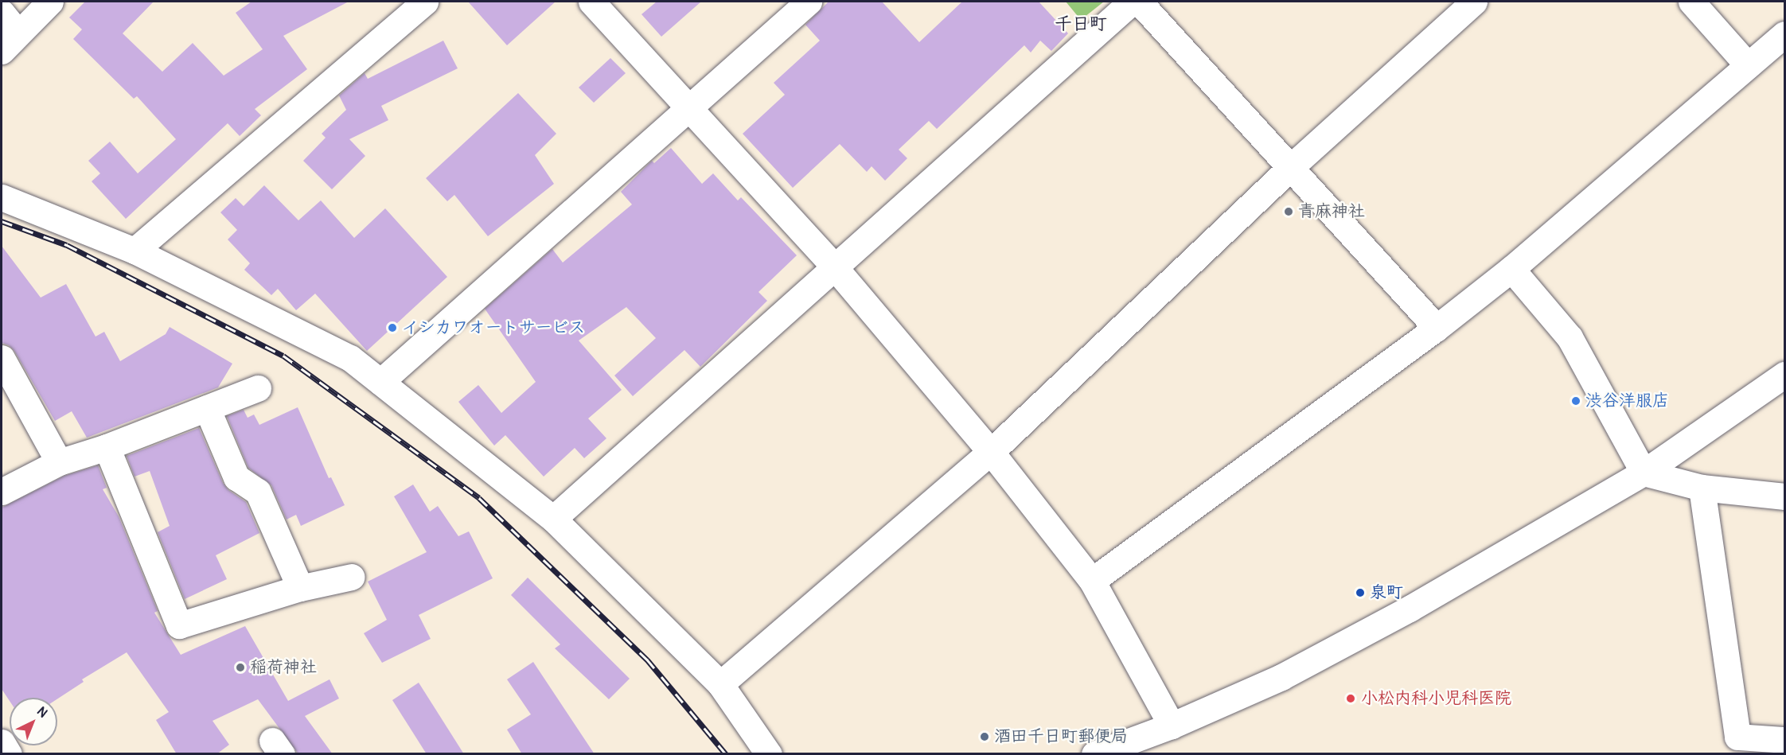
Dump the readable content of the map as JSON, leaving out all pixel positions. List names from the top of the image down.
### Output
{
  "districts": ["千日町"],
  "places": [
    "青麻神社",
    "イシカワオートサービス",
    "渋谷洋服店",
    "泉町",
    "稲荷神社",
    "小松内科小児科医院",
    "酒田千日町郵便局"
  ],
  "north": "top right"
}
